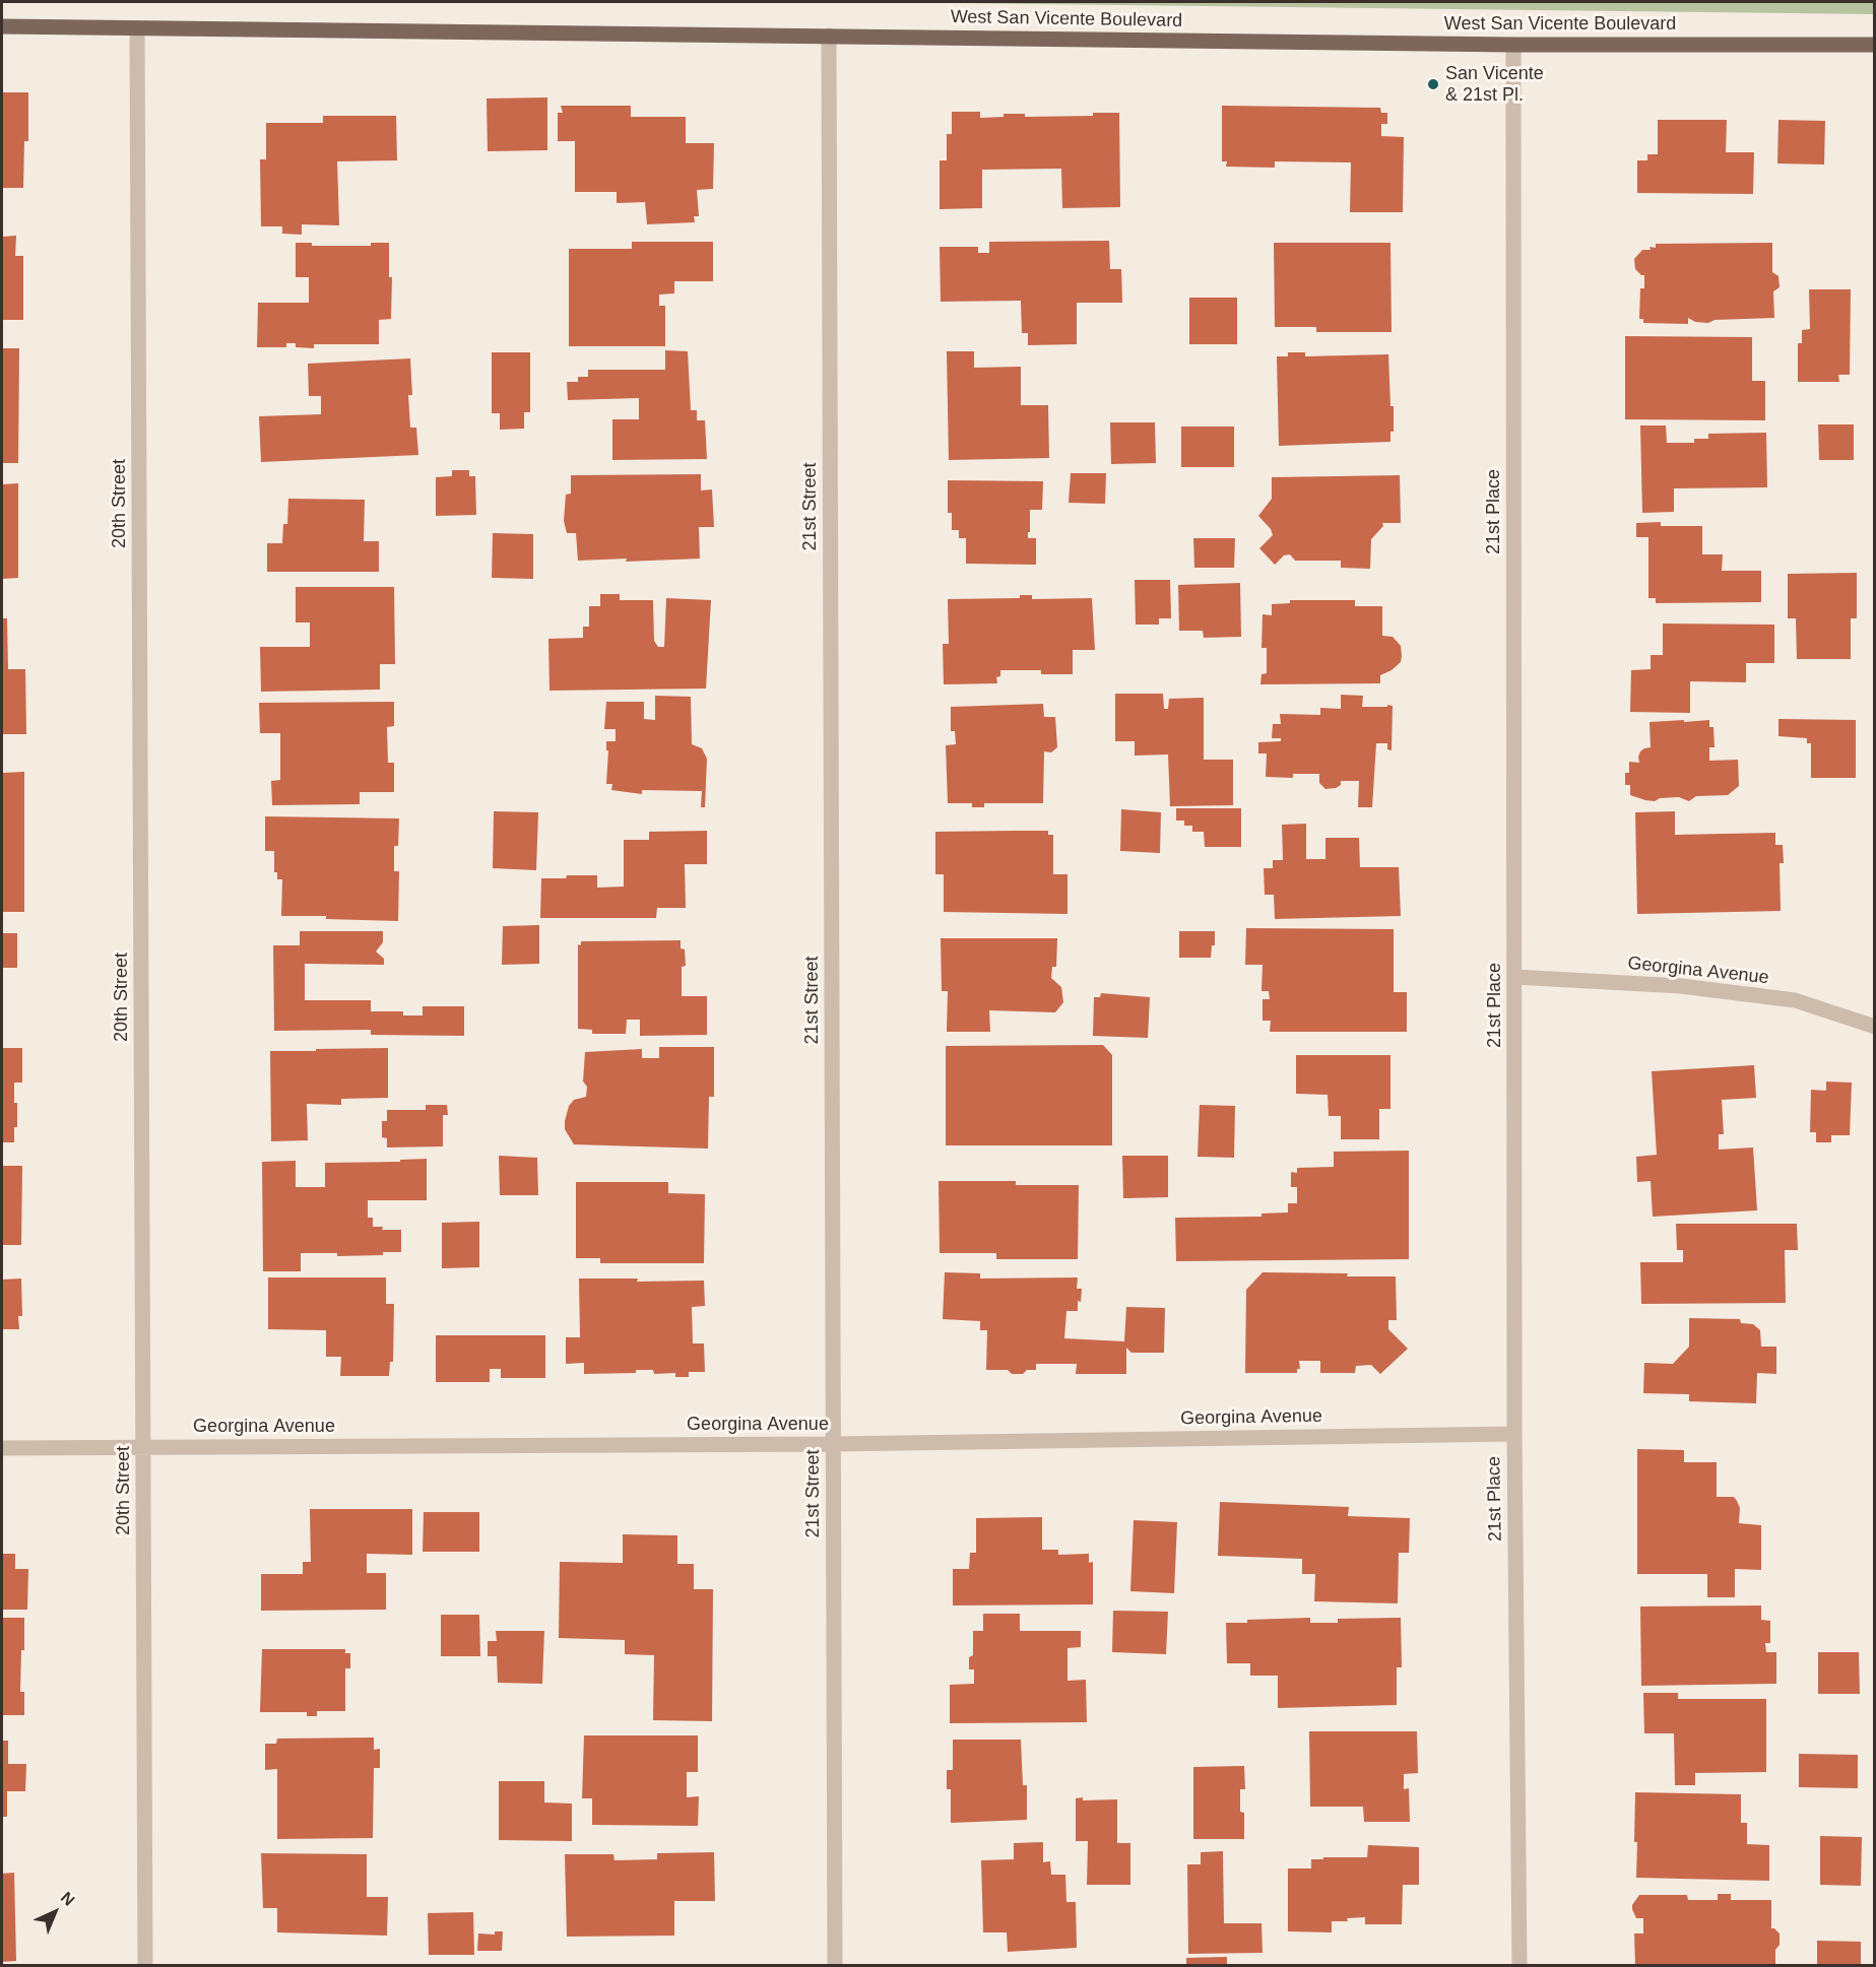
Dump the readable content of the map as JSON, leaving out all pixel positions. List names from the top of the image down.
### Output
{
  "streets": {
    "main road": ["West San Vicente Boulevard"],
    "street": [
      "20th Street",
      "21st Street",
      "21st Place",
      "Georgina Avenue"
    ]
  },
  "crossings": [
    ["West San Vicente Boulevard", "20th Street"],
    ["West San Vicente Boulevard", "21st Street"],
    ["West San Vicente Boulevard", "21st Place"],
    ["20th Street", "Georgina Avenue"],
    ["21st Street", "Georgina Avenue"],
    ["21st Place", "Georgina Avenue"]
  ],
  "places": ["San Vicente & 21st Pl."],
  "north": "top right"
}
